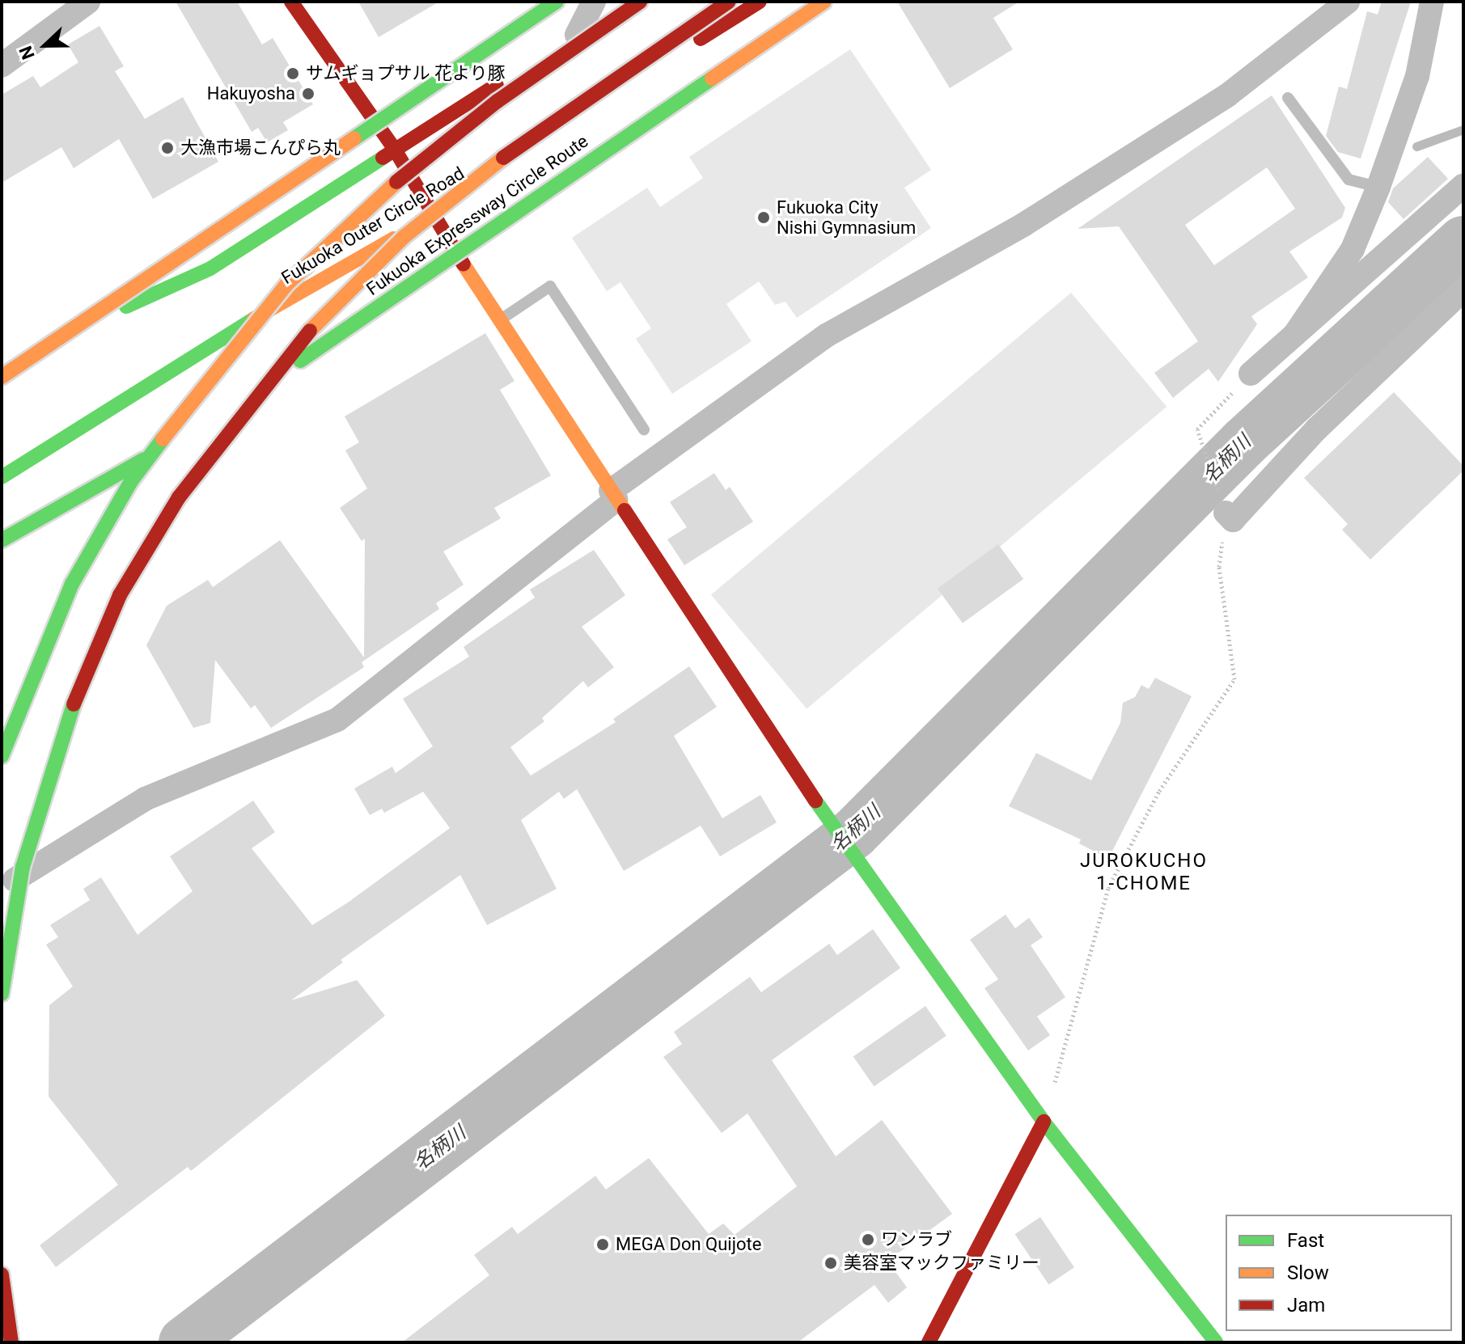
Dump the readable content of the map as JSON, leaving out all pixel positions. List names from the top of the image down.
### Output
{
  "streets": {
    "main road": ["Fukuoka Expressway Circle Route", "Fukuoka Outer Circle Road"]
  },
  "districts": ["JUROKUCHO 1-CHOME"],
  "water": ["名柄川"],
  "places": [
    "サムギョプサル 花より豚",
    "Hakuyosha",
    "大漁市場こんぴら丸",
    "Fukuoka City Nishi Gymnasium",
    "ワンラブ",
    "MEGA Don Quijote",
    "美容室マックファミリー"
  ],
  "legend": ["Fast", "Slow", "Jam"],
  "north": "left"
}
